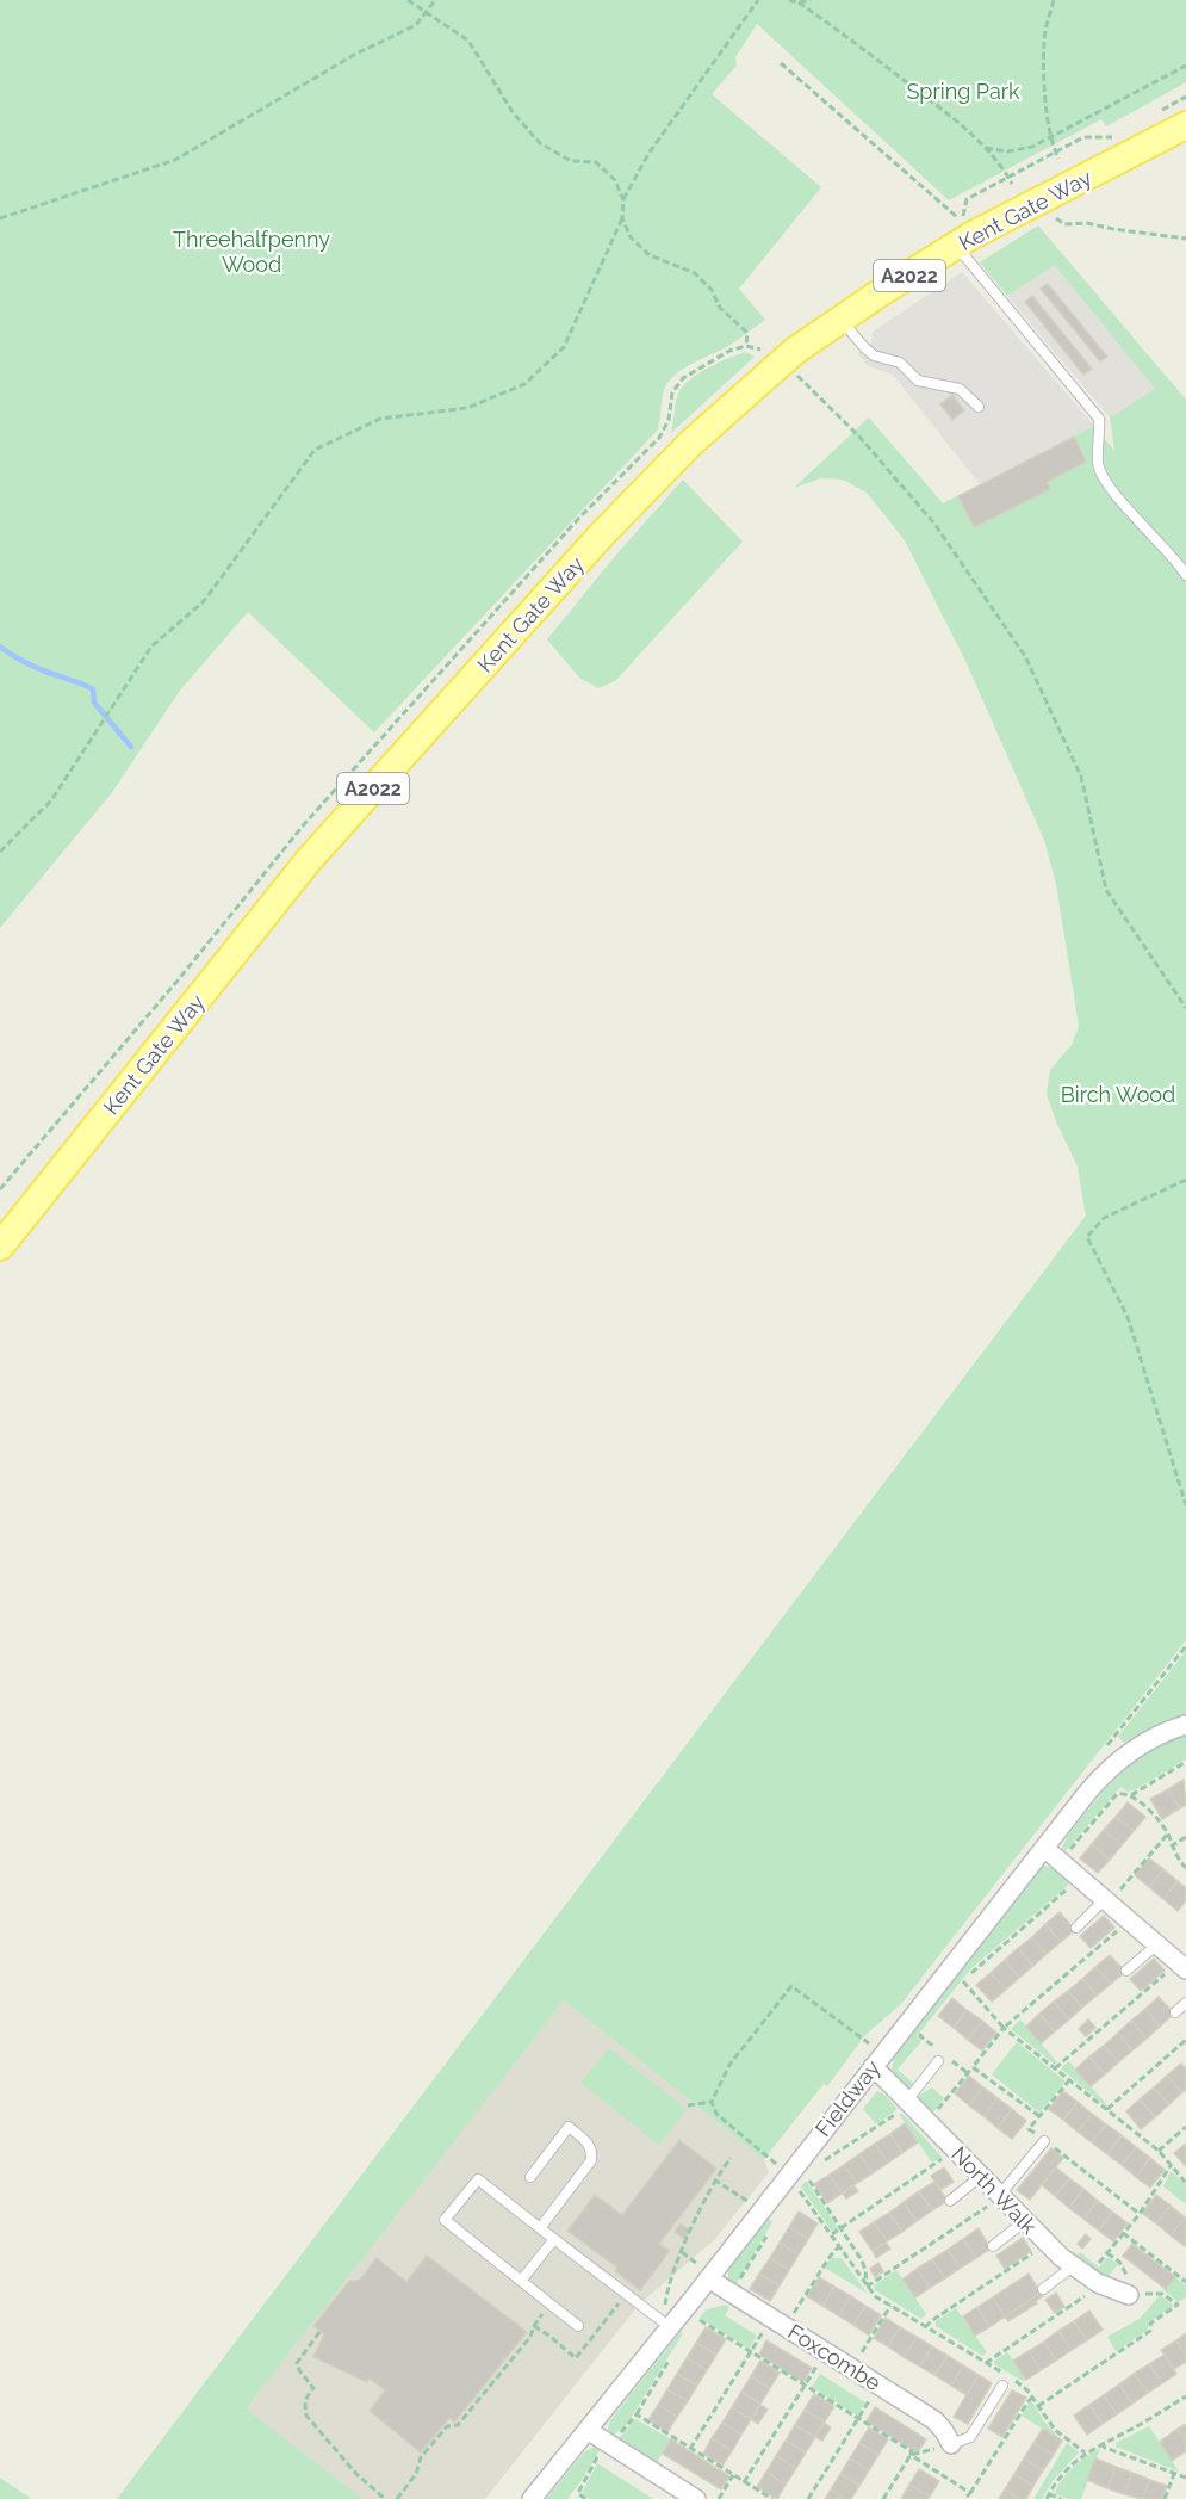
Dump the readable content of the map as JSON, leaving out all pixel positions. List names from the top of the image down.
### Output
{
  "streets": {
    "main road": ["Kent Gate Way", "A2022"],
    "street": ["Fieldway", "North Walk", "Foxcombe"]
  },
  "crossings": [
    ["Fieldway", "North Walk"],
    ["Fieldway", "Foxcombe"]
  ],
  "parks": ["Spring Park", "Threehalfpenny Wood", "Birch Wood"]
}
